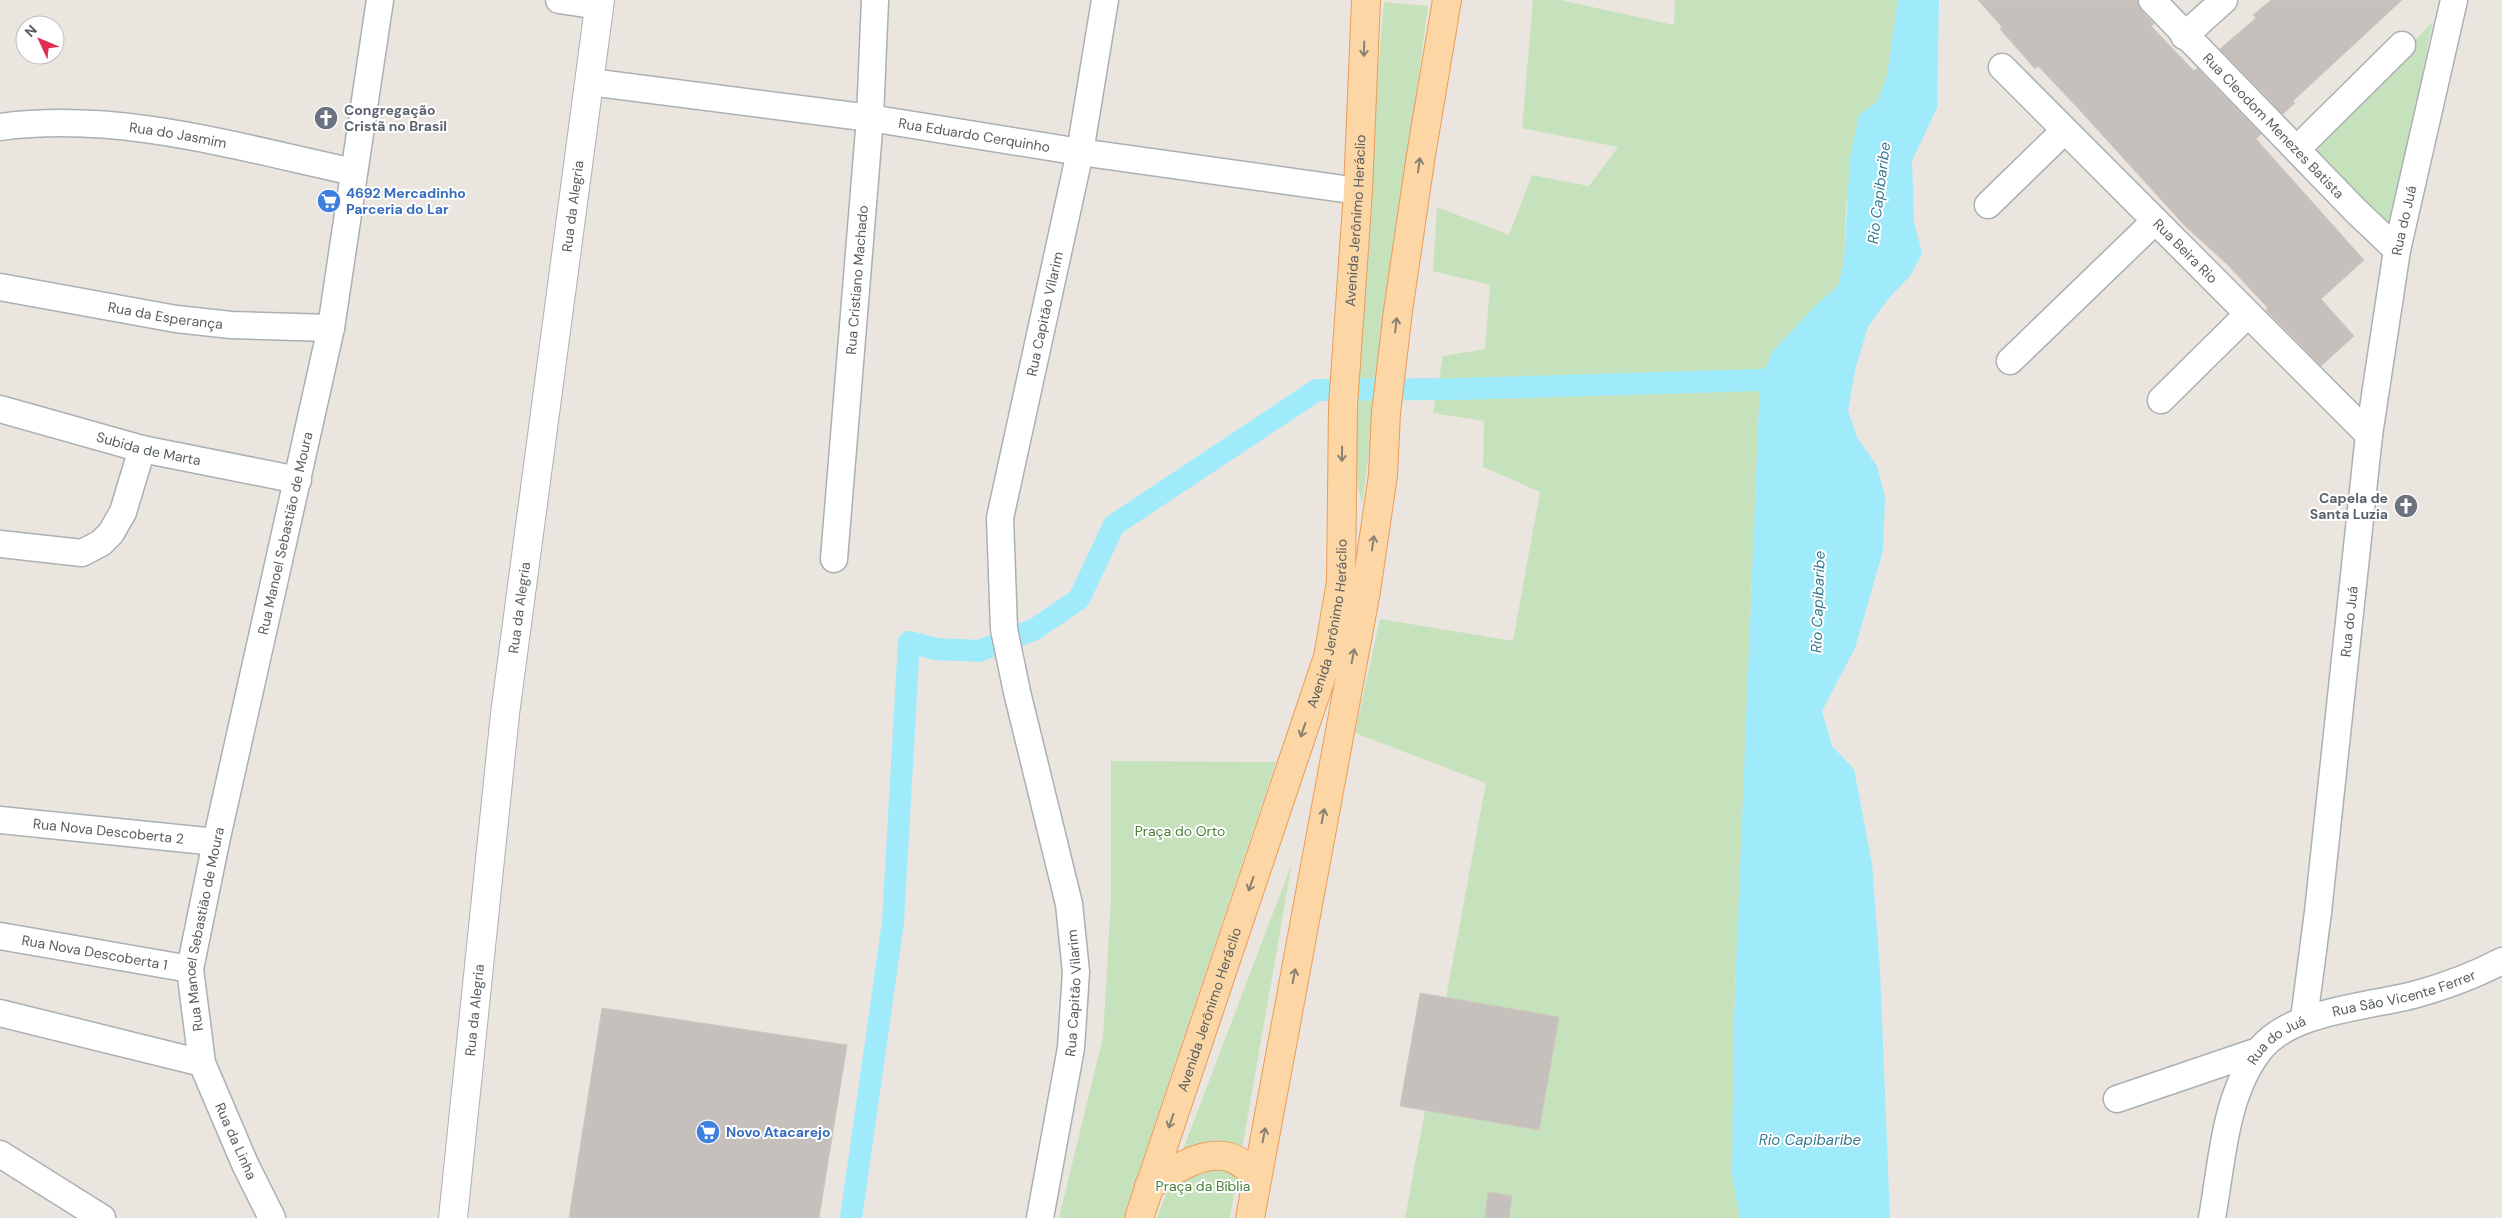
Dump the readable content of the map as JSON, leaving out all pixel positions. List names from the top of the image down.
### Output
{
  "streets": {
    "main road": ["Avenida Jerônimo Heráclio"],
    "street": [
      "Rua Cleodom Menezes Batista",
      "Rua Eduardo Cerquinho",
      "Rua do Jasmim",
      "Rua da Alegria",
      "Rua do Juá",
      "Rua Beira Rio",
      "Rua Cristiano Machado",
      "Rua Capitão Vilarim",
      "Rua da Esperança",
      "Subida de Marta",
      "Rua Manoel Sebastião de Moura",
      "Rua Nova Descoberta 2",
      "Rua Nova Descoberta 1",
      "Rua São Vicente Ferrer",
      "Rua da Linha"
    ]
  },
  "crossings": [
    ["Rua Cleodom Menezes Batista", "Rua do Juá"],
    ["Rua Eduardo Cerquinho", "Rua da Alegria"],
    ["Rua Eduardo Cerquinho", "Avenida Jerônimo Heráclio"],
    ["Rua Eduardo Cerquinho", "Rua Cristiano Machado"],
    ["Rua Eduardo Cerquinho", "Rua Capitão Vilarim"],
    ["Rua do Jasmim", "Rua Manoel Sebastião de Moura"],
    ["Rua do Juá", "Rua Beira Rio"],
    ["Rua do Juá", "Rua São Vicente Ferrer"],
    ["Rua da Esperança", "Rua Manoel Sebastião de Moura"],
    ["Subida de Marta", "Rua Manoel Sebastião de Moura"],
    ["Rua Manoel Sebastião de Moura", "Rua Nova Descoberta 2"],
    ["Rua Manoel Sebastião de Moura", "Rua Nova Descoberta 1"],
    ["Rua Manoel Sebastião de Moura", "Rua da Linha"]
  ],
  "water": ["Rio Capibaribe"],
  "parks": ["Praça do Orto", "Praça da Bíblia"],
  "places": {
    "church": ["Congregação Cristã no Brasil", "Capela de Santa Luzia"],
    "supermarket": ["4692 Mercadinho Parceria do Lar", "Novo Atacarejo"]
  },
  "north": "top left"
}
